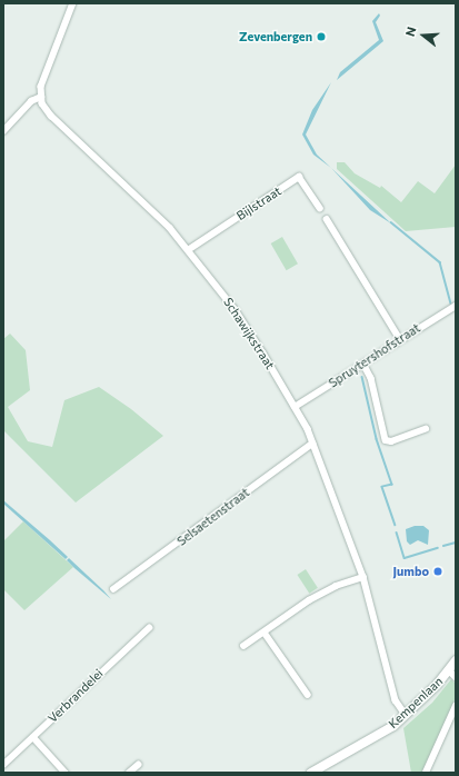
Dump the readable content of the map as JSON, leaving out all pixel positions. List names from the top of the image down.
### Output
{
  "streets": {
    "main road": ["Kempenlaan"],
    "street": [
      "Bijlstraat",
      "Schawijkstraat",
      "Spruytershofstraat",
      "Selsaetenstraat",
      "Verbrandelei"
    ]
  },
  "crossings": [
    ["Bijlstraat", "Schawijkstraat"],
    ["Schawijkstraat", "Spruytershofstraat"],
    ["Schawijkstraat", "Selsaetenstraat"],
    ["Schawijkstraat", "Kempenlaan"]
  ],
  "places": ["Zevenbergen", "Jumbo"],
  "north": "left"
}
